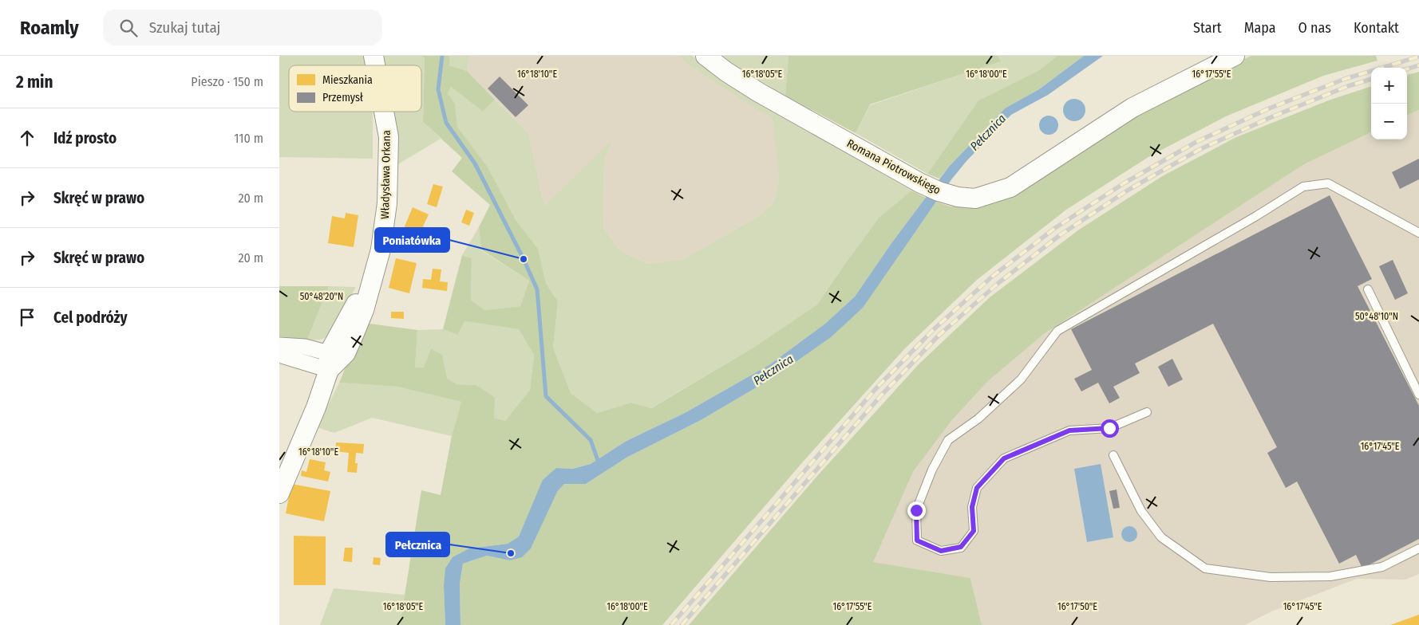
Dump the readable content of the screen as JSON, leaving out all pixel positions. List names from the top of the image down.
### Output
{
  "streets": {
    "street": ["Romana Piotrowskiego", "Władysława Orkana"]
  },
  "water": ["Pełcznica"],
  "places": ["Poniatówka", "Pełcznica"],
  "legend": ["Mieszkania", "Przemysł"],
  "page": {
    "header": "Roamly",
    "search": "Szukaj tutaj",
    "nav": [
      "Start",
      "Mapa",
      "O nas",
      "Kontakt"
    ],
    "heading": ["2 min", "Pieszo · 150 m"],
    "map_buttons": ["+", "−"],
    "list": [
      ["Idź prosto", "110 m"],
      ["Skręć w prawo", "20 m"],
      ["Skręć w prawo", "20 m"],
      "Cel podróży"
    ]
  },
  "coordinates": [
    "16°18'10\"E",
    "16°18'05\"E",
    "16°18'00\"E",
    "16°17'55\"E",
    "50°48'20\"N",
    "50°48'10\"N",
    "16°17'45\"E",
    "16°17'50\"E"
  ]
}
